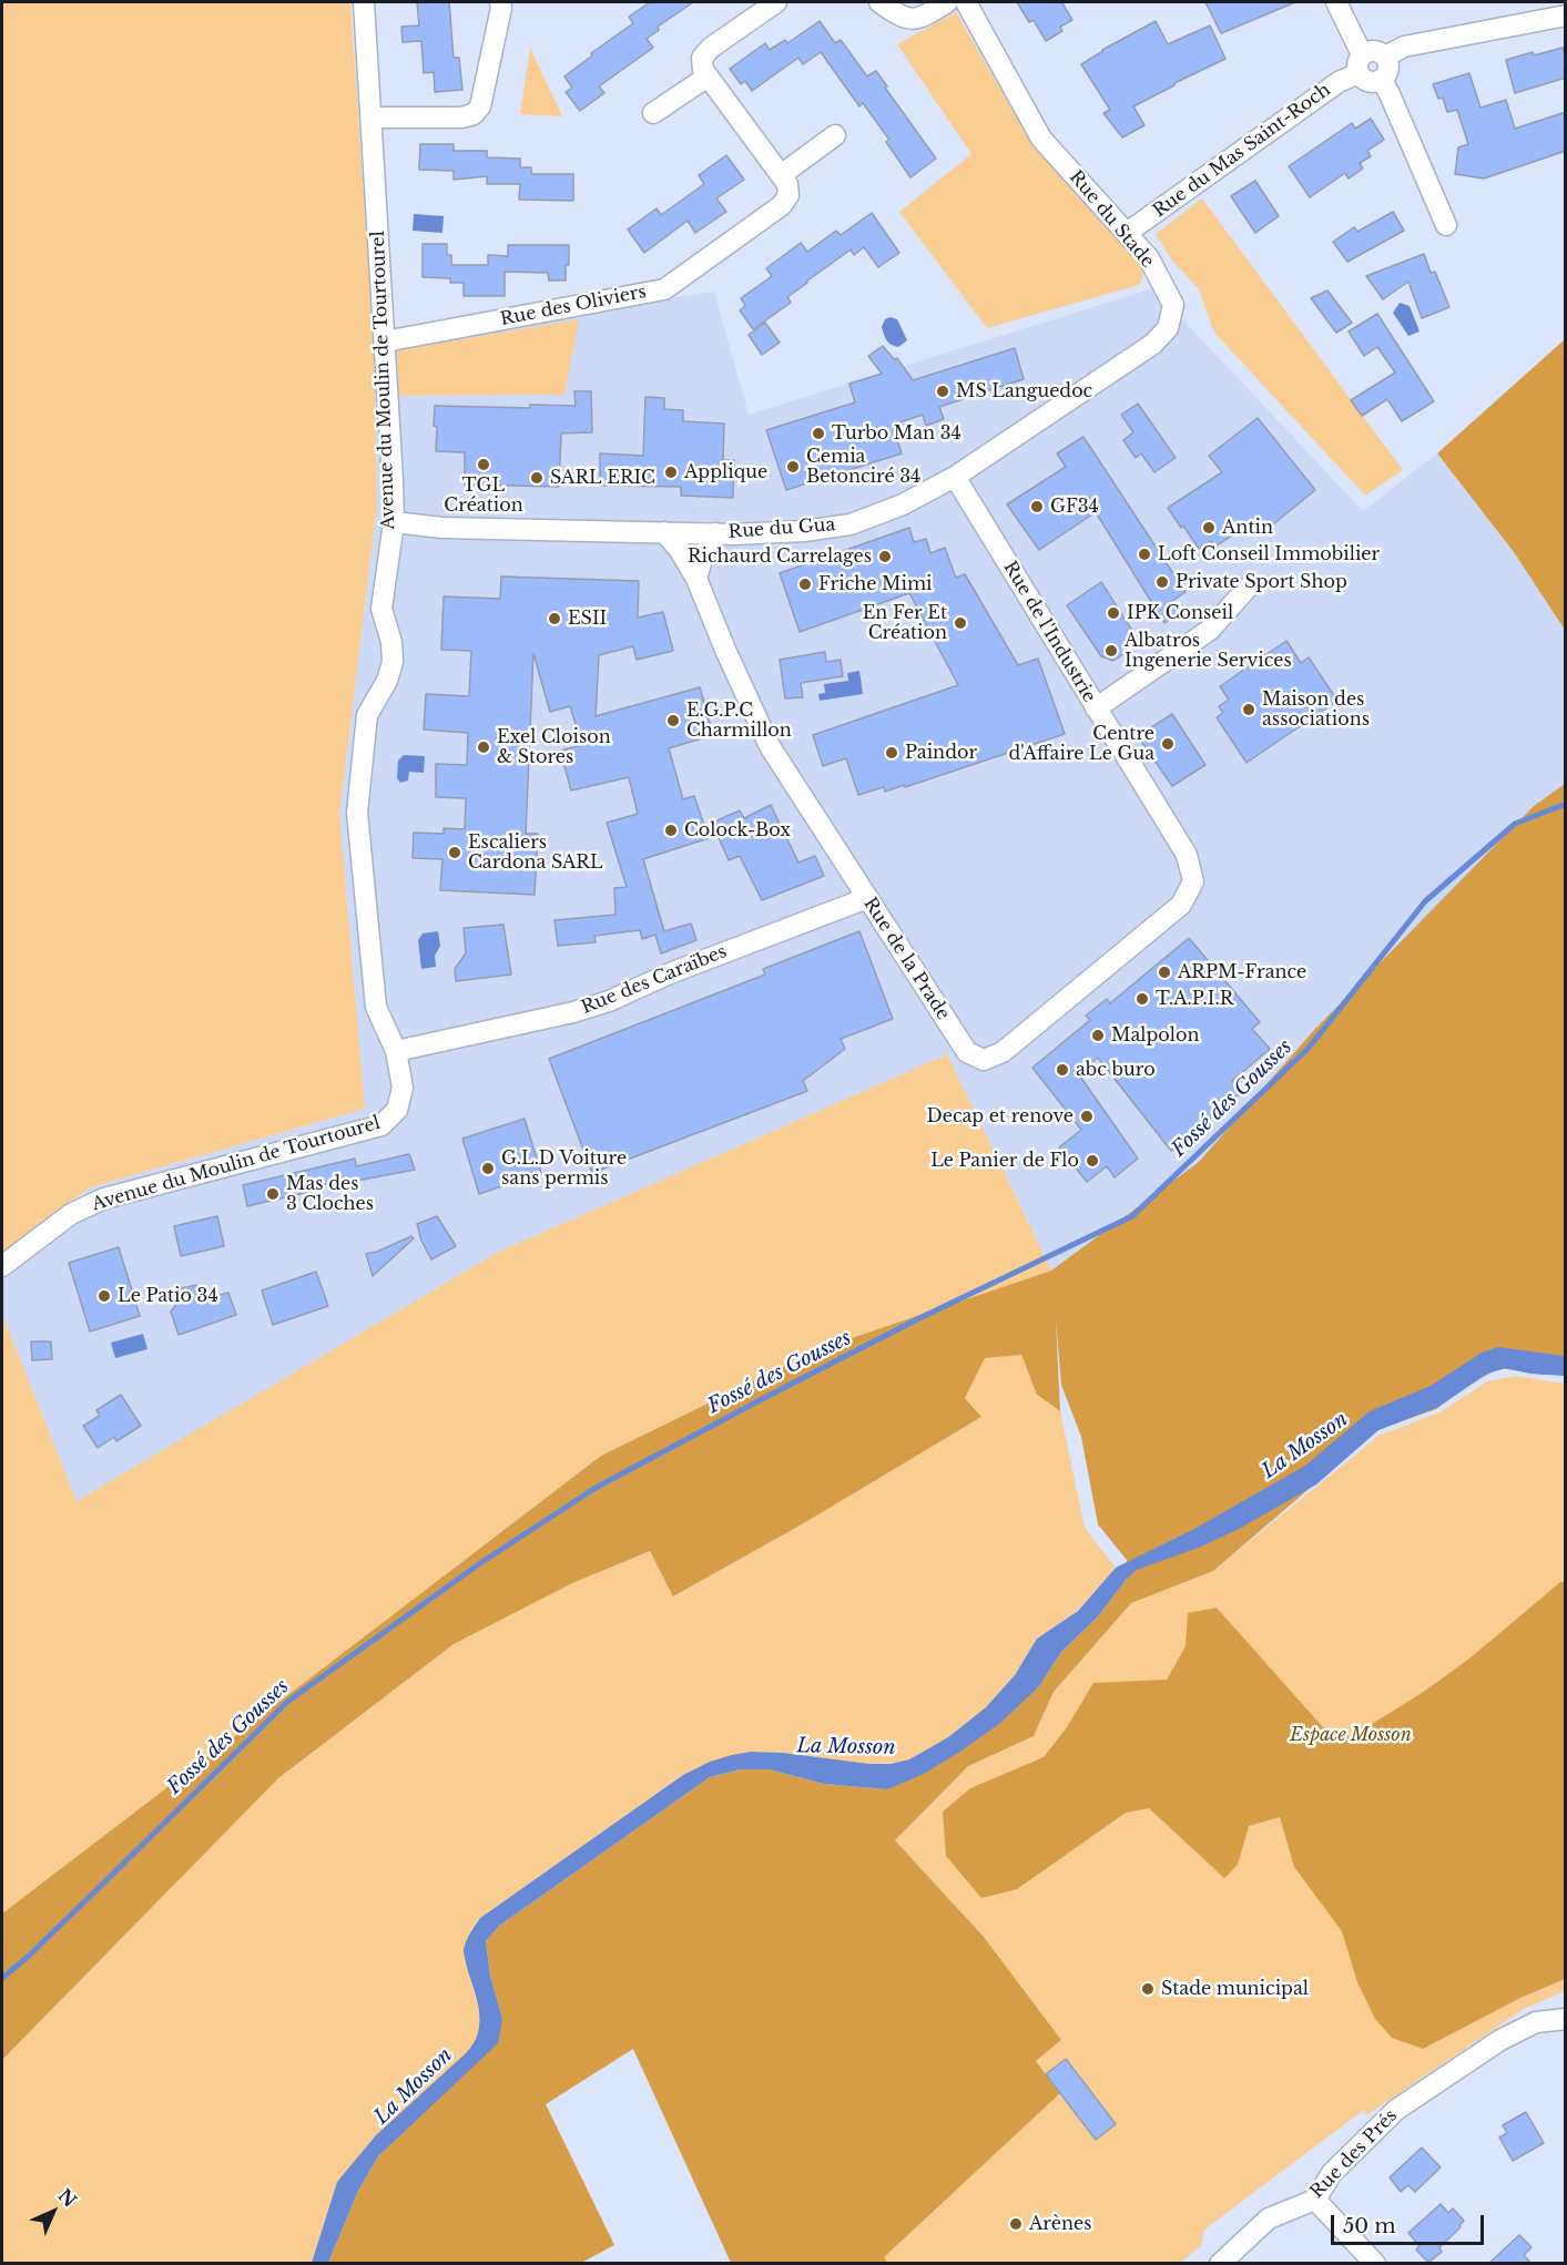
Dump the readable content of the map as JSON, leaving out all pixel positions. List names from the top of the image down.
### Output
{
  "streets": {
    "street": [
      "Rue du Mas Saint-Roch",
      "Rue du Stade",
      "Rue des Oliviers",
      "Avenue du Moulin de Tourtourel",
      "Rue du Gua",
      "Rue de l'Industrie",
      "Rue de la Prade",
      "Rue des Caraïbes",
      "Rue des Prés"
    ]
  },
  "crossings": [
    ["Rue du Mas Saint-Roch", "Rue du Stade"],
    ["Rue du Stade", "Rue du Gua"],
    ["Rue des Oliviers", "Avenue du Moulin de Tourtourel"],
    ["Avenue du Moulin de Tourtourel", "Rue du Gua"],
    ["Avenue du Moulin de Tourtourel", "Rue des Caraïbes"],
    ["Rue du Gua", "Rue de l'Industrie"],
    ["Rue du Gua", "Rue de la Prade"],
    ["Rue de l'Industrie", "Rue de la Prade"],
    ["Rue de la Prade", "Rue des Caraïbes"]
  ],
  "water": ["Fossé des Gousses", "La Mosson"],
  "parks": ["Espace Mosson"],
  "places": [
    "MS Languedoc",
    "Turbo Man 34",
    "TGL Création",
    "Cemia Betonciré 34",
    "Applique",
    "SARL ERIC",
    "GF34",
    "Antin",
    "Loft Conseil Immobilier",
    "Richaurd Carrelages",
    "Private Sport Shop",
    "Friche Mimi",
    "IPK Conseil",
    "ESII",
    "En Fer Et Création",
    "Albatros Ingenerie Services",
    "Maison des associations",
    "E.G.P.C Charmillon",
    "Centre d'Affaire Le Gua",
    "Exel Cloison & Stores",
    "Paindor",
    "Colock-Box",
    "Escaliers Cardona SARL",
    "ARPM-France",
    "T.A.P.I.R",
    "Malpolon",
    "abc buro",
    "Decap et renove",
    "Le Panier de Flo",
    "G.L.D Voiture sans permis",
    "Mas des 3 Cloches",
    "Le Patio 34",
    "Stade municipal",
    "Arènes"
  ],
  "scale_bar": "50 m",
  "north": "top right"
}
